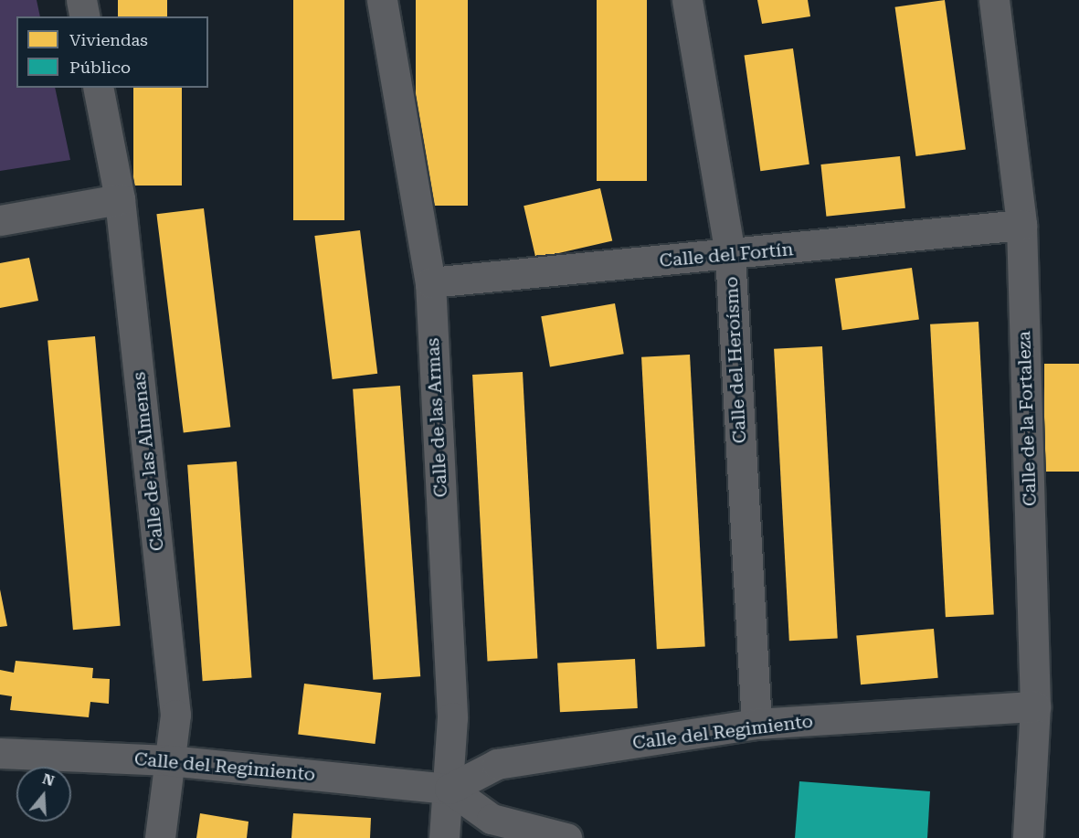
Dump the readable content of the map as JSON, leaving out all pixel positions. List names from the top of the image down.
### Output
{
  "streets": {
    "street": [
      "Calle del Fortín",
      "Calle del Heroísmo",
      "Calle de las Armas",
      "Calle de la Fortaleza",
      "Calle de las Almenas",
      "Calle del Regimiento"
    ]
  },
  "crossings": [
    ["Calle del Fortín", "Calle del Heroísmo"],
    ["Calle del Fortín", "Calle de las Armas"],
    ["Calle del Fortín", "Calle de la Fortaleza"],
    ["Calle del Heroísmo", "Calle del Regimiento"],
    ["Calle de las Armas", "Calle del Regimiento"],
    ["Calle de la Fortaleza", "Calle del Regimiento"],
    ["Calle de las Almenas", "Calle del Regimiento"]
  ],
  "legend": ["Viviendas", "Público"],
  "north": "top"
}
